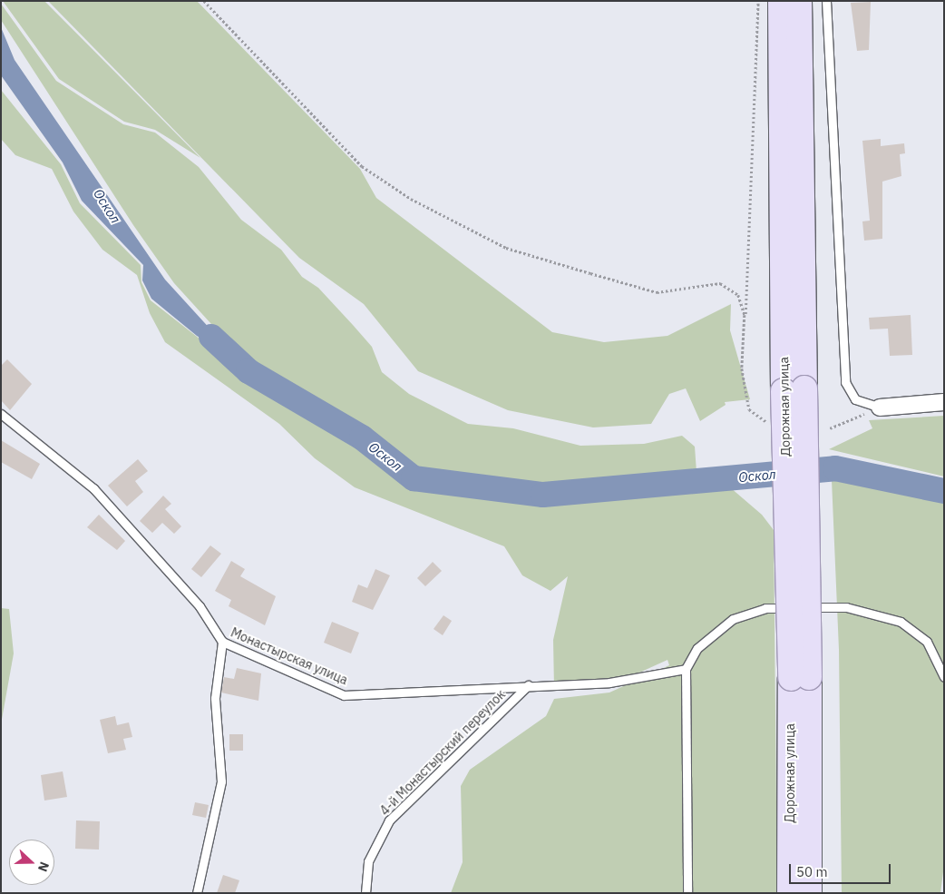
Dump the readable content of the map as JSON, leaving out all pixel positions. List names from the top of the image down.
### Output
{
  "streets": {
    "main road": ["Дорожная улица"],
    "lane": ["Монастырская улица", "4-й Монастырский переулок"]
  },
  "crossings": [
    ["Монастырская улица", "4-й Монастырский переулок"]
  ],
  "water": ["Оскол"],
  "scale_bar": "50 m",
  "north": "right"
}
